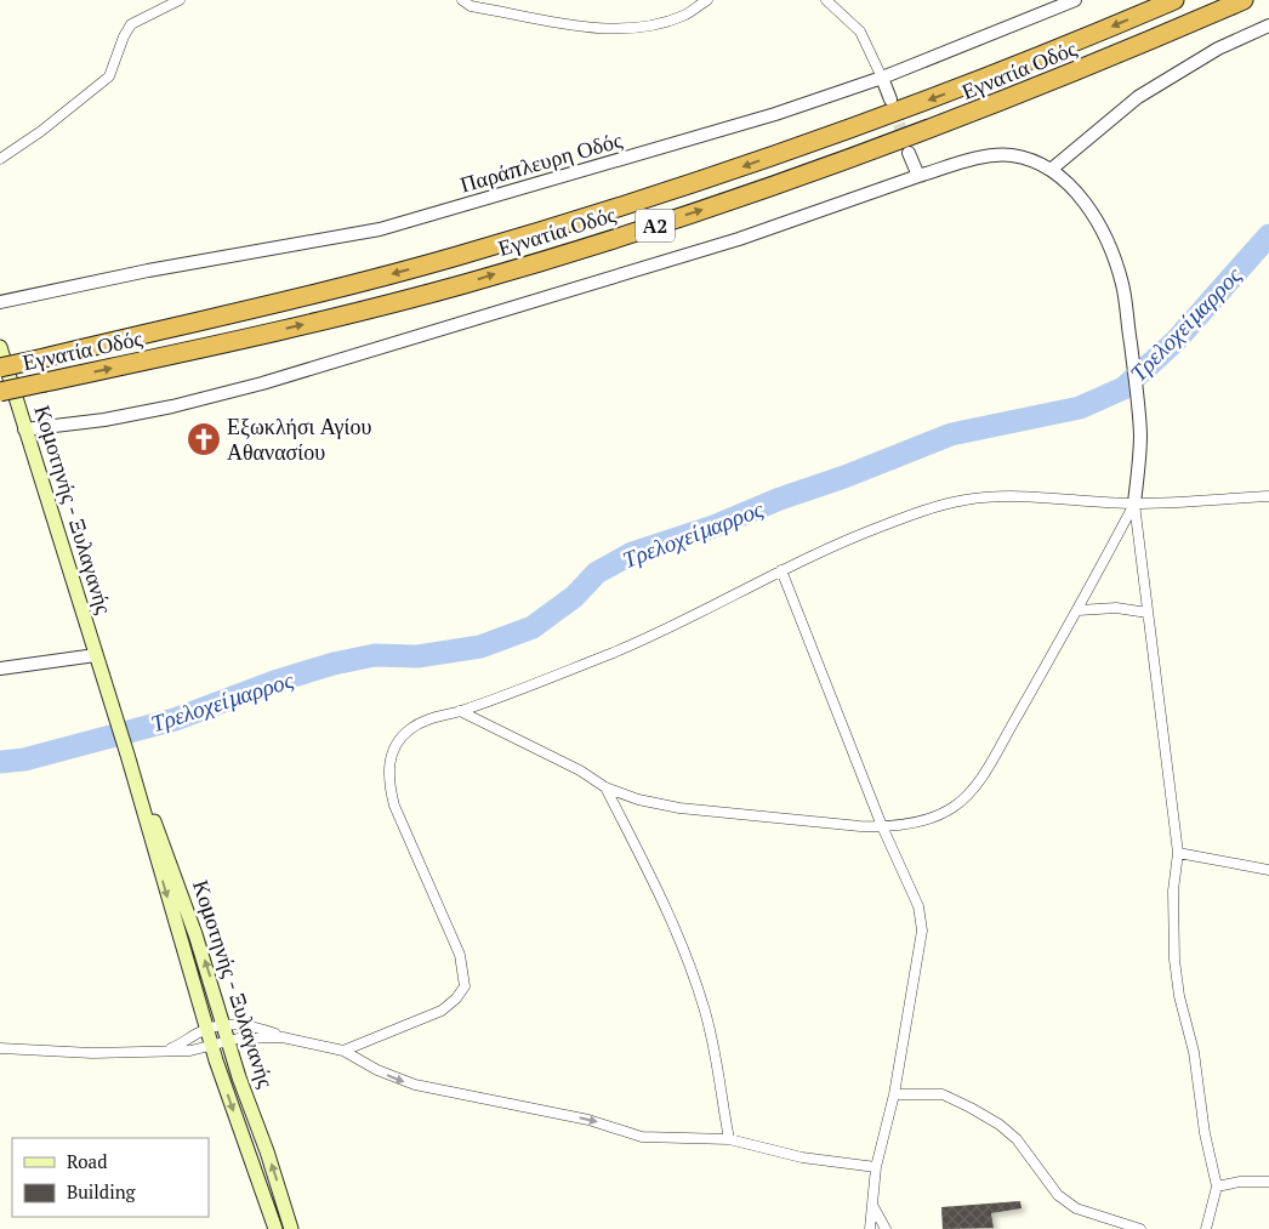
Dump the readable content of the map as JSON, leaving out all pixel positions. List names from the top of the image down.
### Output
{
  "streets": {
    "highway": ["Εγνατία Οδός", "Α2"],
    "main road": ["Κομοτηνής - Ξυλαγανής"],
    "street": ["Παράπλευρη Οδός"]
  },
  "water": ["Τρελοχείμαρρος"],
  "places": {
    "church": ["Εξωκλήσι Αγίου Αθανασίου"]
  },
  "legend": ["Road", "Building"]
}
